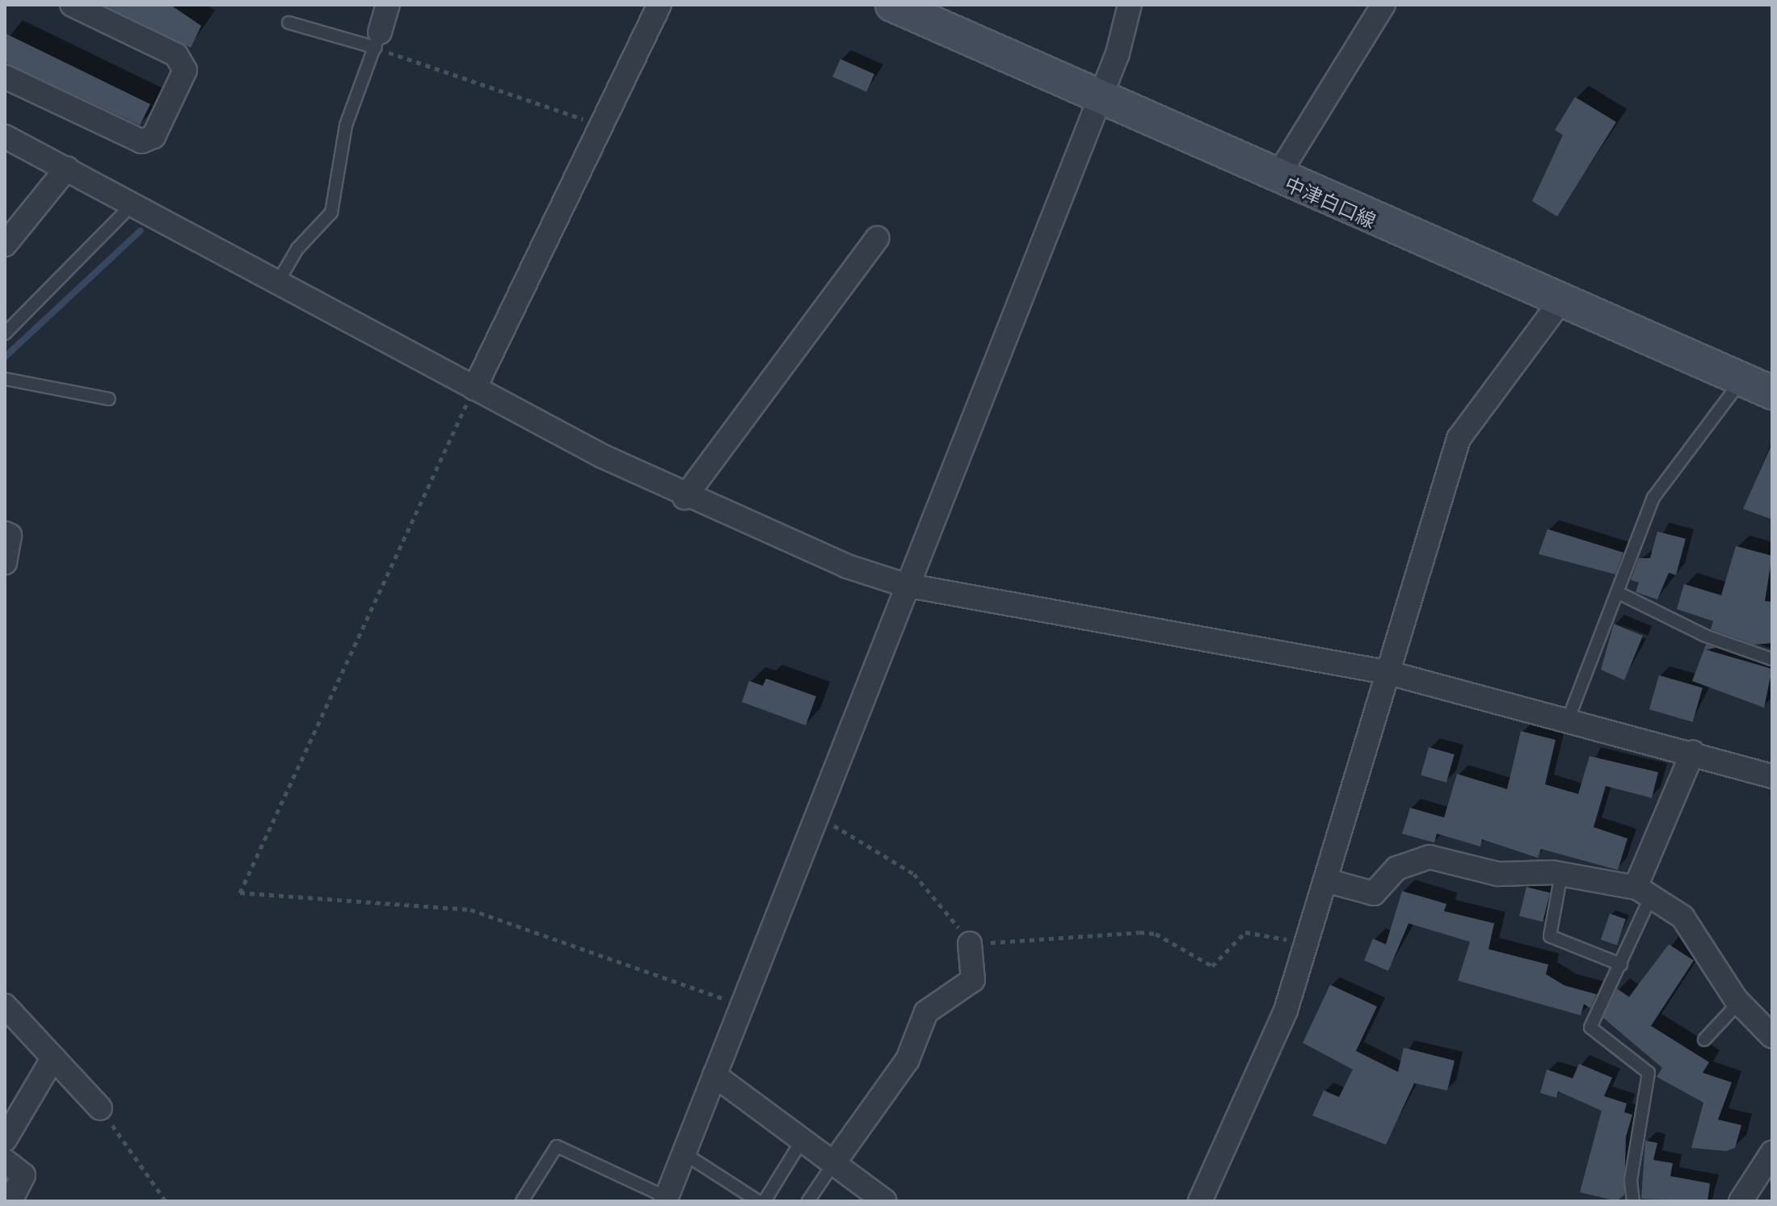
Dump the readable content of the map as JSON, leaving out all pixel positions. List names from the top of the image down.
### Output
{
  "streets": {
    "main road": ["中津白口線"]
  }
}
